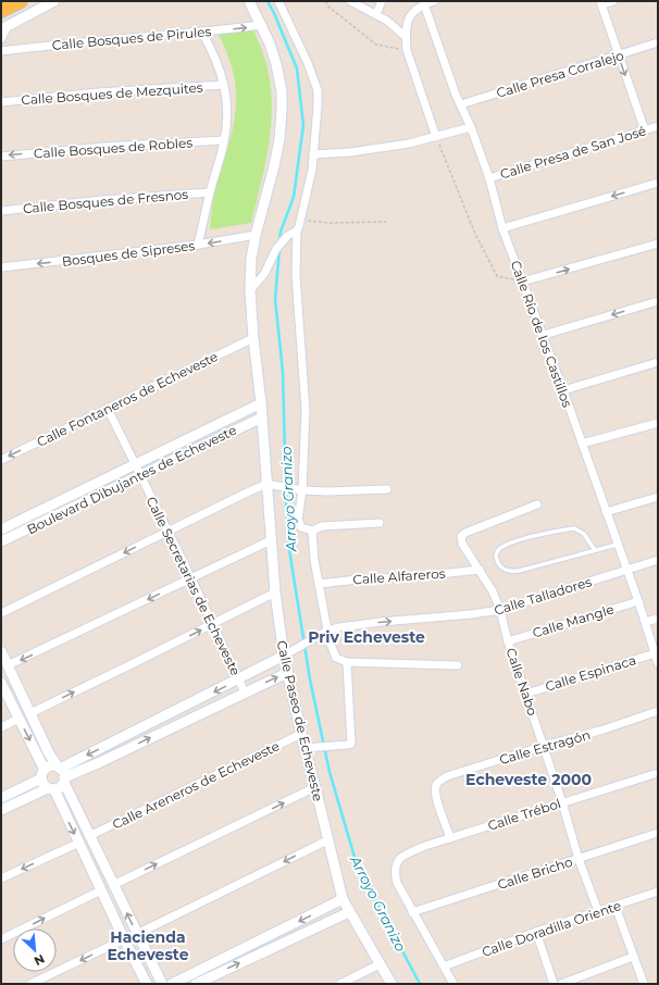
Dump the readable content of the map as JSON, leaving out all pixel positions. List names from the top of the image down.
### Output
{
  "streets": {
    "street": [
      "Calle Bosques de Pirules",
      "Calle Presa Corralejo",
      "Calle Bosques de Mezquites",
      "Calle Bosques de Robles",
      "Calle Presa de San José",
      "Calle Bosques de Fresnos",
      "Bosques de Sipreses",
      "Calle Río de los Castillos",
      "Calle Fontaneros de Echeveste",
      "Boulevard Dibujantes de Echeveste",
      "Calle Alfareros",
      "Calle Secretarias de Echeveste",
      "Calle Talladores",
      "Calle Mangle",
      "Calle Espinaca",
      "Calle Nabo",
      "Calle Paseo de Echeveste",
      "Calle Estragón",
      "Calle Areneros de Echeveste",
      "Calle Trébol",
      "Calle Bricho",
      "Calle Doradilla Oriente"
    ]
  },
  "crossings": [
    ["Calle Bosques de Pirules", "Calle Paseo de Echeveste"],
    ["Calle Presa Corralejo", "Calle Río de los Castillos"],
    ["Calle Presa de San José", "Calle Río de los Castillos"],
    ["Bosques de Sipreses", "Calle Paseo de Echeveste"],
    ["Calle Río de los Castillos", "Calle Talladores"],
    ["Calle Río de los Castillos", "Calle Mangle"],
    ["Calle Río de los Castillos", "Calle Espinaca"],
    ["Calle Fontaneros de Echeveste", "Calle Secretarias de Echeveste"],
    ["Calle Fontaneros de Echeveste", "Calle Paseo de Echeveste"],
    ["Boulevard Dibujantes de Echeveste", "Calle Secretarias de Echeveste"],
    ["Boulevard Dibujantes de Echeveste", "Calle Paseo de Echeveste"],
    ["Calle Alfareros", "Calle Nabo"],
    ["Calle Talladores", "Calle Nabo"],
    ["Calle Talladores", "Calle Paseo de Echeveste"],
    ["Calle Mangle", "Calle Nabo"],
    ["Calle Espinaca", "Calle Nabo"],
    ["Calle Nabo", "Calle Estragón"],
    ["Calle Nabo", "Calle Trébol"],
    ["Calle Nabo", "Calle Bricho"],
    ["Calle Nabo", "Calle Doradilla Oriente"],
    ["Calle Paseo de Echeveste", "Calle Areneros de Echeveste"],
    ["Calle Estragón", "Calle Trébol"],
    ["Calle Trébol", "Calle Bricho"]
  ],
  "one_way": ["Calle Bosques de Robles", "Bosques de Sipreses", "Calle Fontaneros de Echeveste"],
  "districts": ["Priv Echeveste", "Echeveste 2000", "Hacienda Echeveste"],
  "water": ["Arroyo Granizo"],
  "north": "bottom right"
}
